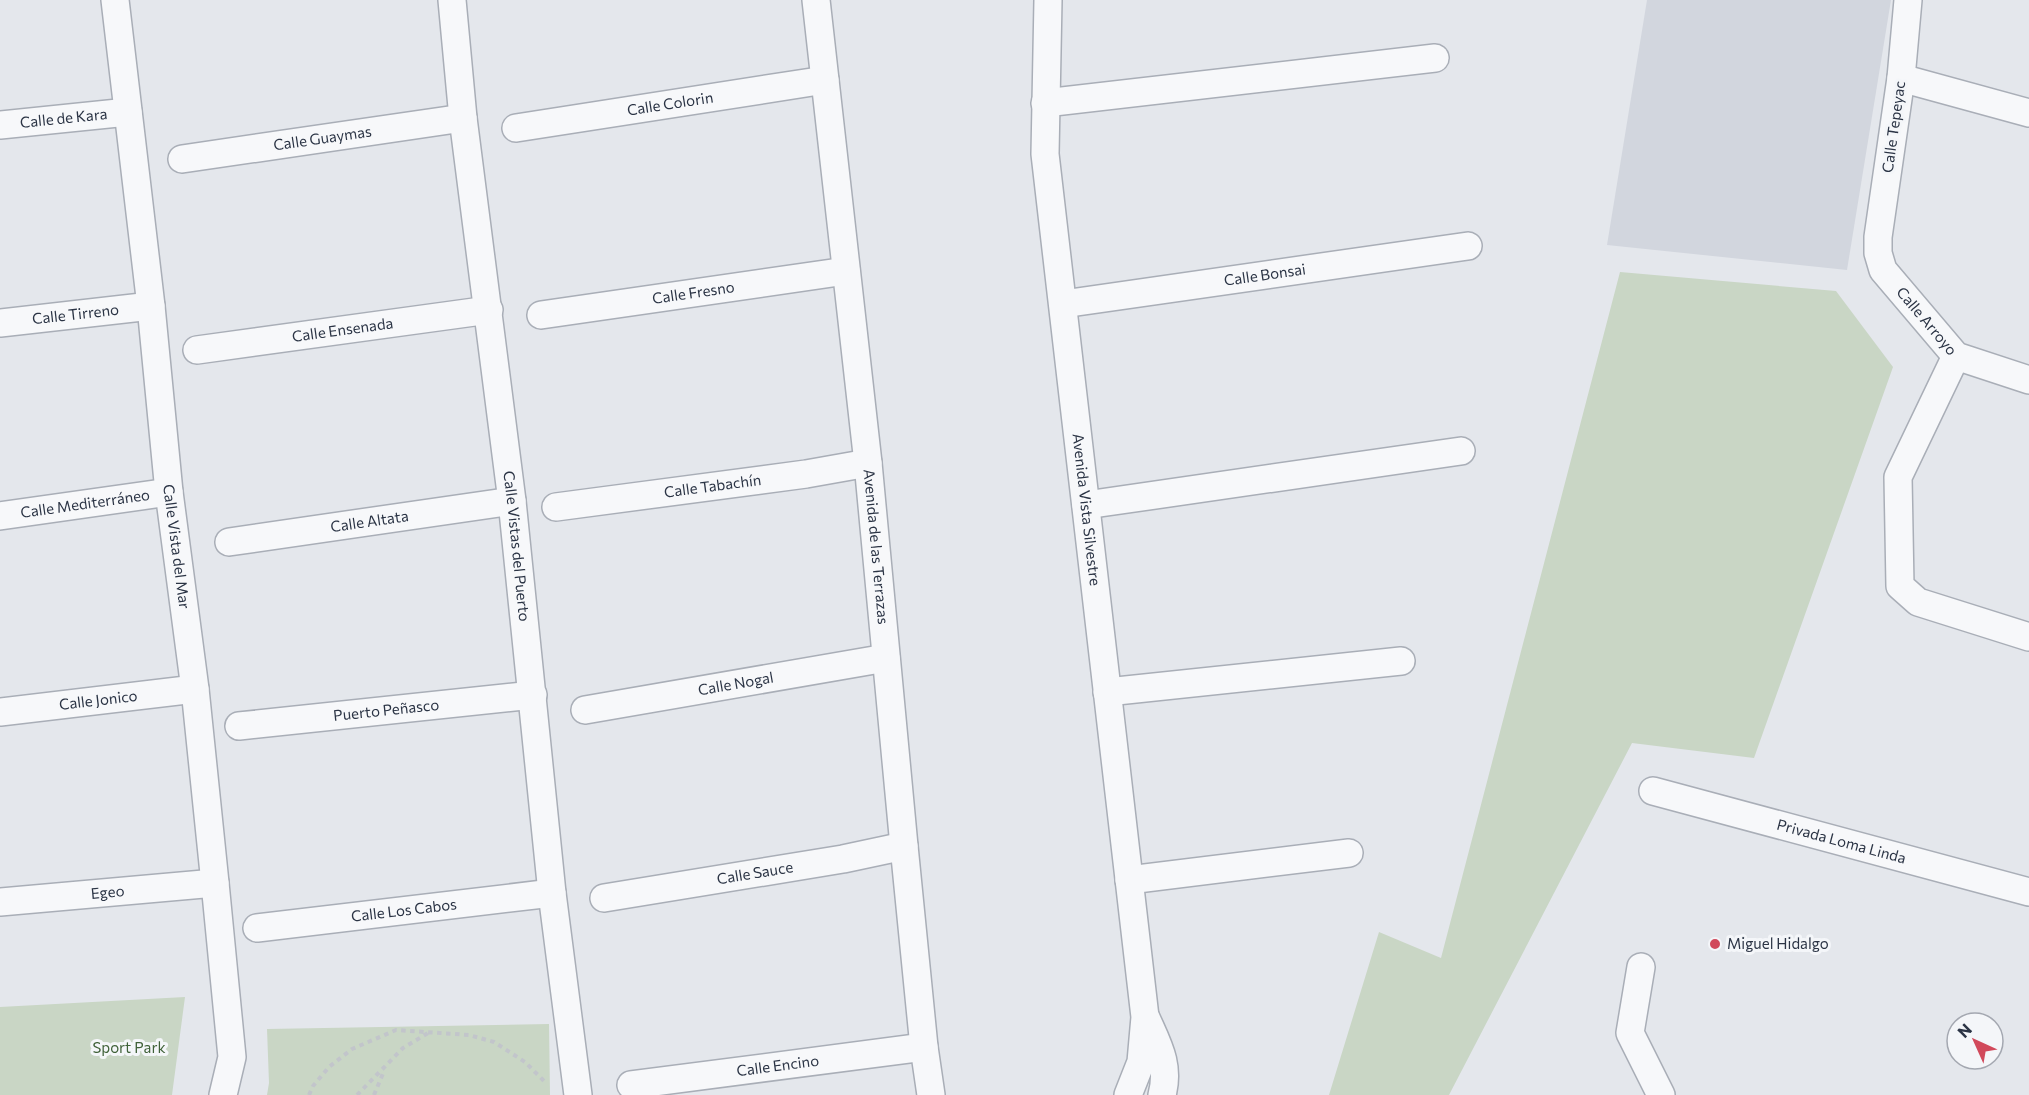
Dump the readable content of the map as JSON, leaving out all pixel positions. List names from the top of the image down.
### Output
{
  "streets": {
    "street": [
      "Calle Colorin",
      "Calle de Kara",
      "Calle Tepeyac",
      "Calle Guaymas",
      "Calle Bonsai",
      "Calle Fresno",
      "Calle Tirreno",
      "Calle Arroyo",
      "Calle Ensenada",
      "Calle Tabachín",
      "Calle Mediterráneo",
      "Avenida Vista Silvestre",
      "Calle Altata",
      "Calle Vistas del Puerto",
      "Avenida de las Terrazas",
      "Calle Vista del Mar",
      "Calle Nogal",
      "Calle Jonico",
      "Puerto Peñasco",
      "Privada Loma Linda",
      "Calle Sauce",
      "Egeo",
      "Calle Los Cabos",
      "Calle Encino"
    ]
  },
  "crossings": [
    ["Calle Colorin", "Avenida de las Terrazas"],
    ["Calle de Kara", "Calle Vista del Mar"],
    ["Calle Tepeyac", "Calle Arroyo"],
    ["Calle Guaymas", "Calle Vistas del Puerto"],
    ["Calle Bonsai", "Avenida Vista Silvestre"],
    ["Calle Fresno", "Avenida de las Terrazas"],
    ["Calle Tirreno", "Calle Vista del Mar"],
    ["Calle Ensenada", "Calle Vistas del Puerto"],
    ["Calle Tabachín", "Avenida de las Terrazas"],
    ["Calle Mediterráneo", "Calle Vista del Mar"],
    ["Calle Altata", "Calle Vistas del Puerto"],
    ["Calle Vistas del Puerto", "Puerto Peñasco"],
    ["Calle Vistas del Puerto", "Calle Los Cabos"],
    ["Avenida de las Terrazas", "Calle Nogal"],
    ["Avenida de las Terrazas", "Calle Sauce"],
    ["Avenida de las Terrazas", "Calle Encino"],
    ["Calle Vista del Mar", "Calle Jonico"],
    ["Calle Vista del Mar", "Egeo"]
  ],
  "parks": ["Sport Park"],
  "places": ["Miguel Hidalgo"],
  "north": "top left"
}
